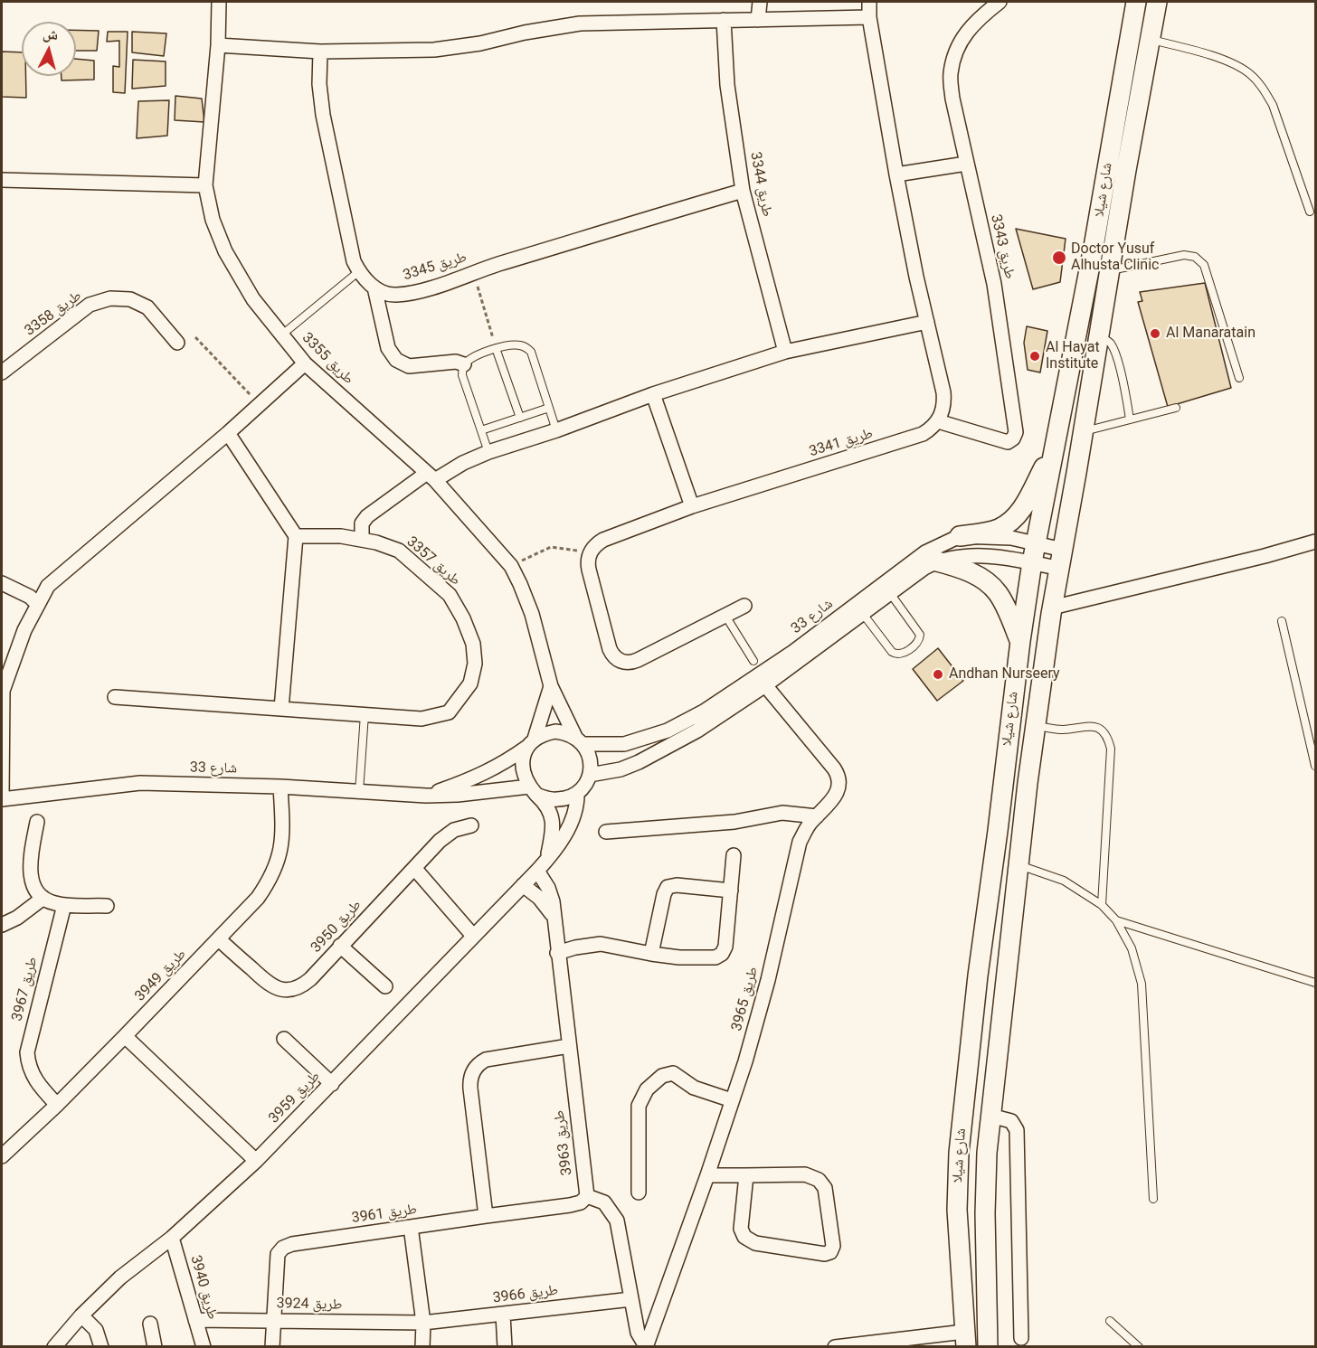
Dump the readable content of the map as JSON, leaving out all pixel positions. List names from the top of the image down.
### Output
{
  "streets": {
    "main road": ["شارع شيلا"],
    "street": [
      "طريق 3344",
      "طريق 3343",
      "طريق 3345",
      "طريق 3358",
      "طريق 3355",
      "طريق 3341",
      "طريق 3357",
      "شارع 33",
      "طريق 3950",
      "طريق 3949",
      "طريق 3967",
      "طريق 3965",
      "طريق 3959",
      "طريق 3963",
      "طريق 3961",
      "طريق 3940",
      "طريق 3966",
      "طريق 3924"
    ]
  },
  "crossings": [
    ["طريق 3344", "طريق 3345"],
    ["شارع شيلا", "شارع 33"],
    ["طريق 3343", "طريق 3341"],
    ["طريق 3355", "شارع 33"],
    ["طريق 3355", "طريق 3959"],
    ["شارع 33", "طريق 3949"],
    ["شارع 33", "طريق 3965"],
    ["شارع 33", "طريق 3959"],
    ["طريق 3950", "طريق 3949"],
    ["طريق 3949", "طريق 3967"],
    ["طريق 3959", "طريق 3963"],
    ["طريق 3959", "طريق 3940"],
    ["طريق 3963", "طريق 3961"],
    ["طريق 3961", "طريق 3924"],
    ["طريق 3940", "طريق 3924"],
    ["طريق 3966", "طريق 3924"]
  ],
  "places": [
    "Doctor Yusuf Alhusta Clinic",
    "Al Manaratain",
    "Al Hayat Institute",
    "Andhan Nurseery"
  ],
  "north": "top"
}
